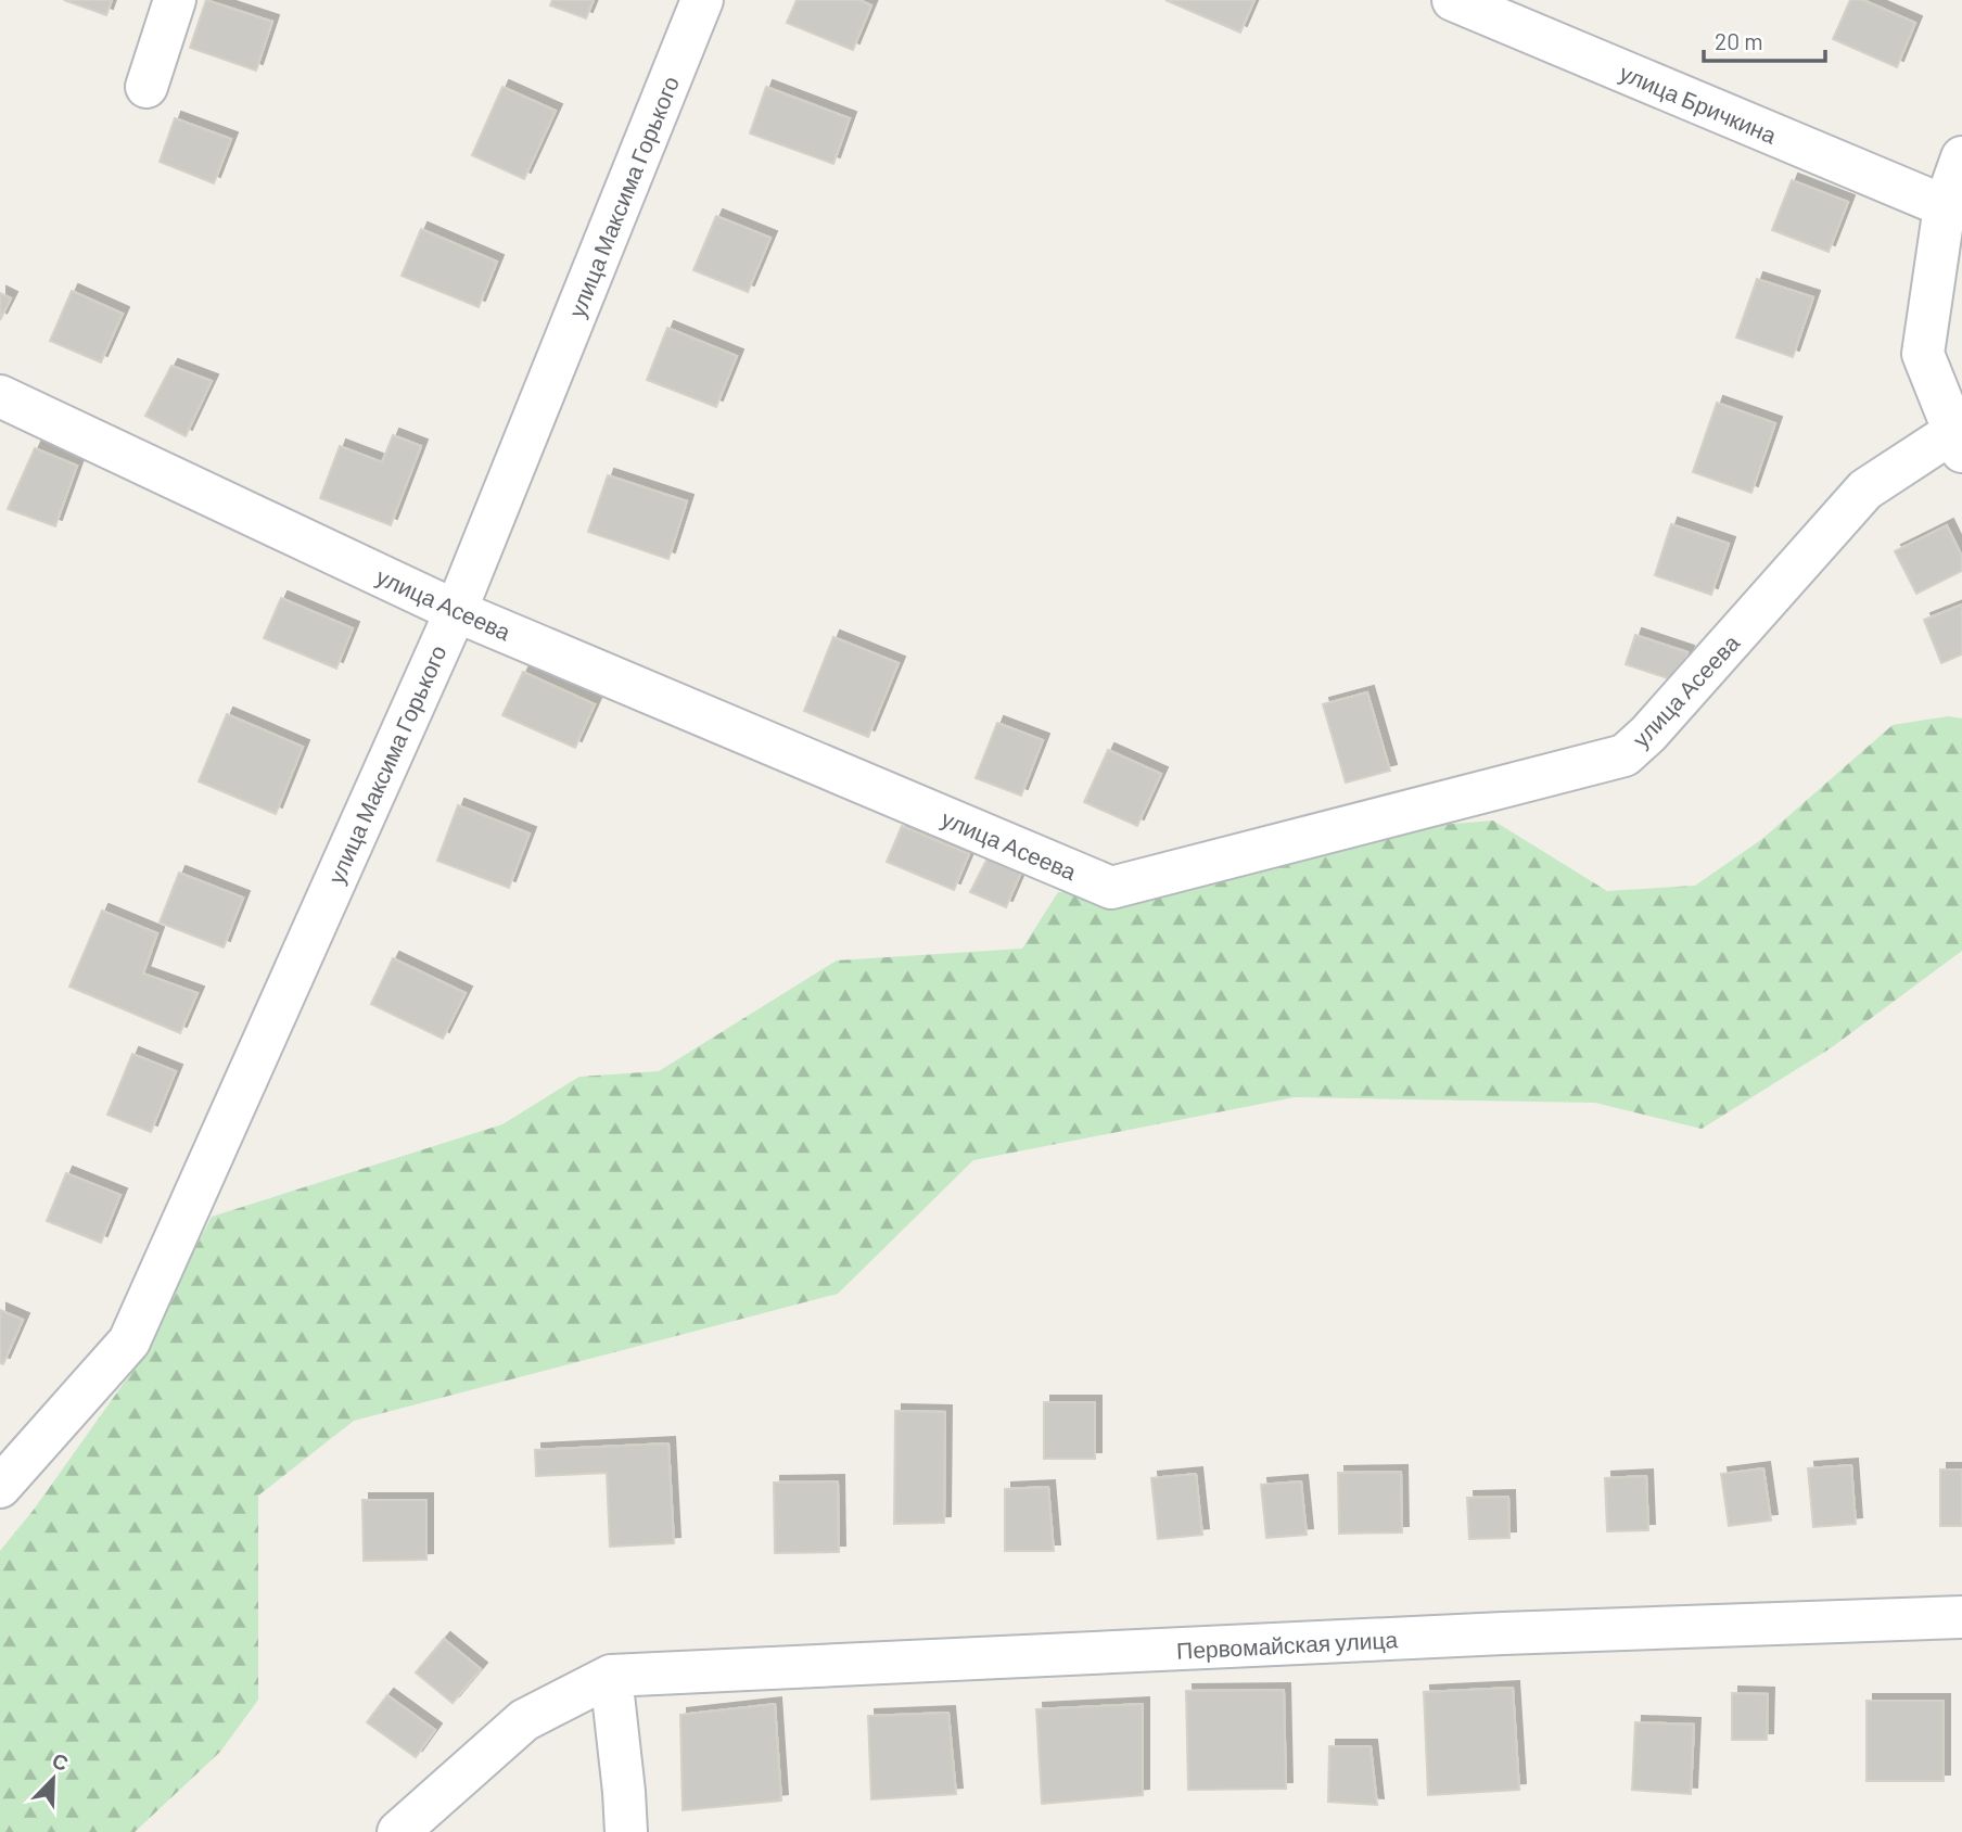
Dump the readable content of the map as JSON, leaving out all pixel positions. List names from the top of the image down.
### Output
{
  "streets": {
    "street": [
      "улица Бричкина",
      "улица Максима Горького",
      "улица Асеева",
      "Первомайская улица"
    ]
  },
  "crossings": [
    ["улица Максима Горького", "улица Асеева"]
  ],
  "scale_bar": "20 m",
  "north": "top right"
}
